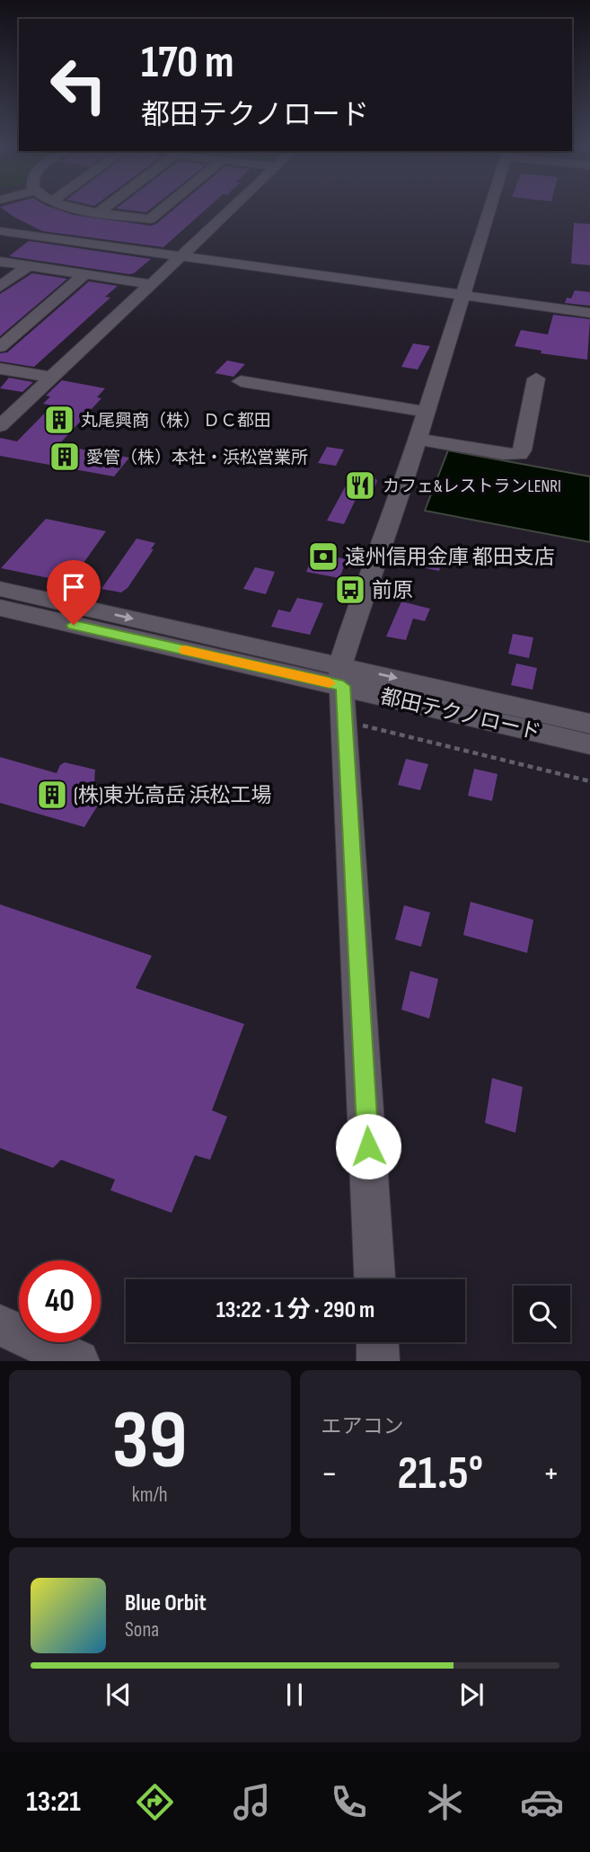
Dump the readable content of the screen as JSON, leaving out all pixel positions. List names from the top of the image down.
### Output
{
  "streets": {
    "street": ["都田テクノロード"]
  },
  "places": {
    "building": ["丸尾興商（株） ＤＣ都田", "愛管（株）本社・浜松営業所", "(株)東光高岳 浜松工場"],
    "restaurant": ["カフェ&レストランLENRI"],
    "bank": ["遠州信用金庫 都田支店"],
    "bus stop": ["前原"]
  },
  "page": {
    "turn": ["170 m", "都田テクノロード"],
    "limit": "40",
    "trip": "13:22 · 1 分 · 290 m",
    "tile": [
      ["39", "km/h"],
      "エアコン"
    ],
    "heat": ["−", "21.5°", "+"],
    "song": ["Blue Orbit", "Sona"],
    "tabs": "13:21"
  }
}
